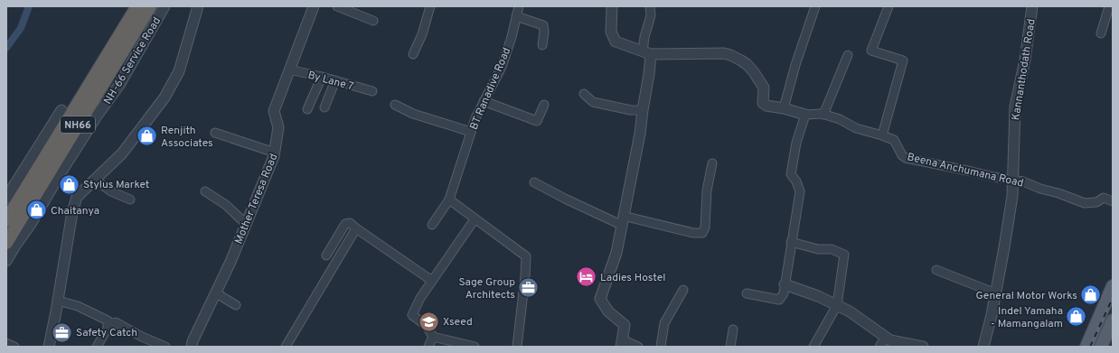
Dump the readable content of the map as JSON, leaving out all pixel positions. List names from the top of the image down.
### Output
{
  "streets": {
    "highway": ["NH66"],
    "street": [
      "NH-66 Service Road",
      "Kannanthodath Road",
      "By Lane 7",
      "BT Ranadive Road",
      "Beena Anchumana Road",
      "Mother Teresa Road"
    ]
  },
  "crossings": [
    ["Kannanthodath Road", "Beena Anchumana Road"],
    ["By Lane 7", "Mother Teresa Road"]
  ],
  "places": {
    "shop": [
      "Renjith Associates",
      "Stylus Market",
      "Chaitanya",
      "General Motor Works",
      "Indel Yamaha - Mamangalam"
    ],
    "hotel": ["Ladies Hostel"],
    "office": ["Sage Group Architects", "Safety Catch"],
    "school or university": ["Xseed"]
  }
}
